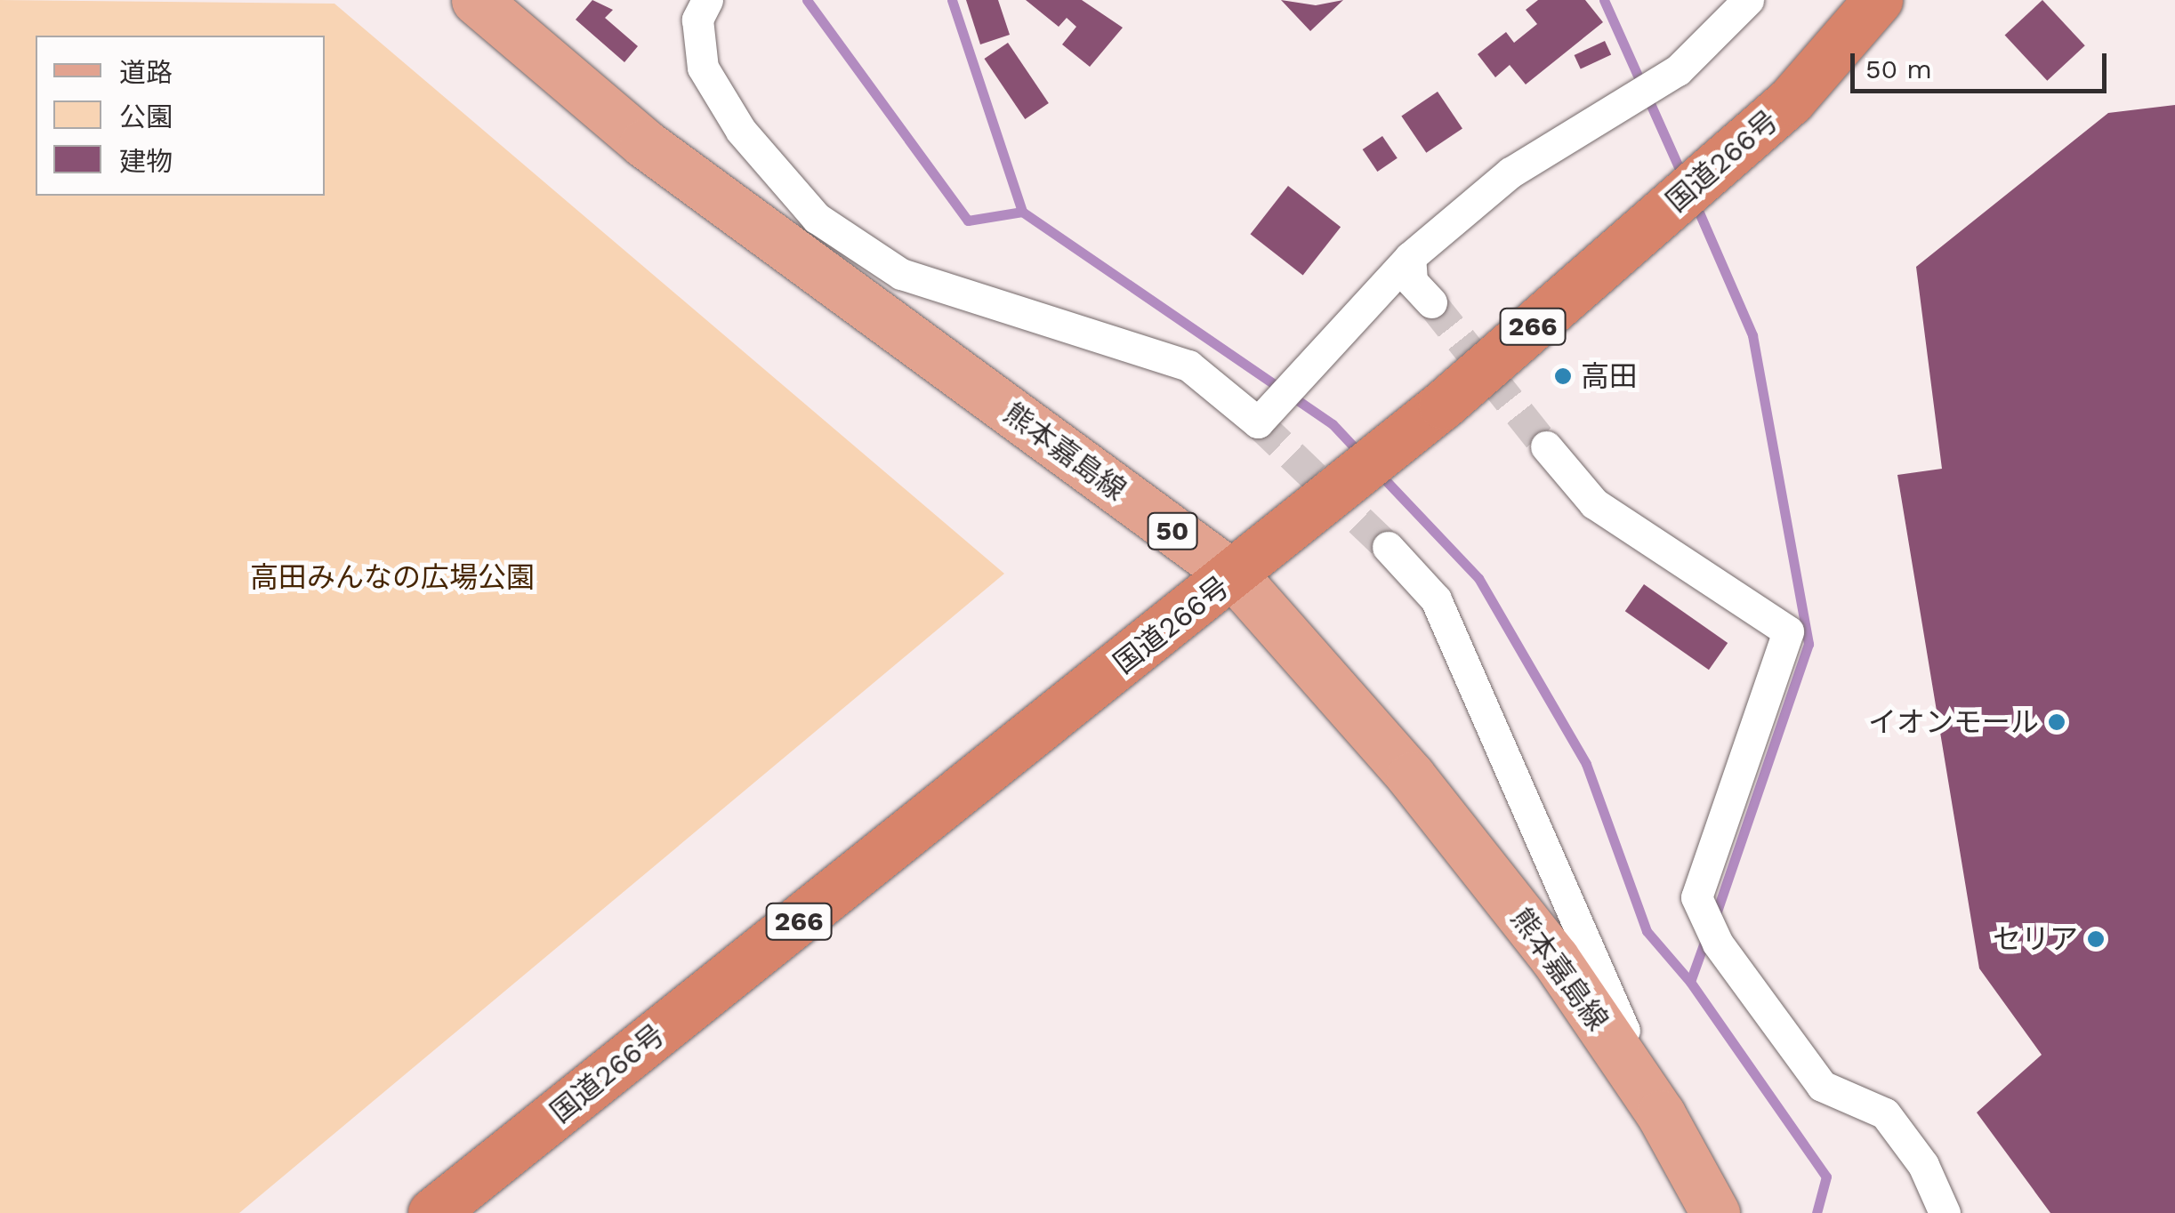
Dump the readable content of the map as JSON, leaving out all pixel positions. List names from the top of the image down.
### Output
{
  "streets": {
    "highway": ["国道266号", "266"],
    "main road": ["熊本嘉島線", "50"]
  },
  "crossings": [
    ["国道266号", "熊本嘉島線"]
  ],
  "parks": ["高田みんなの広場公園"],
  "places": ["高田", "イオンモール", "セリア"],
  "legend": ["道路", "公園", "建物"],
  "scale_bar": "50 m"
}
